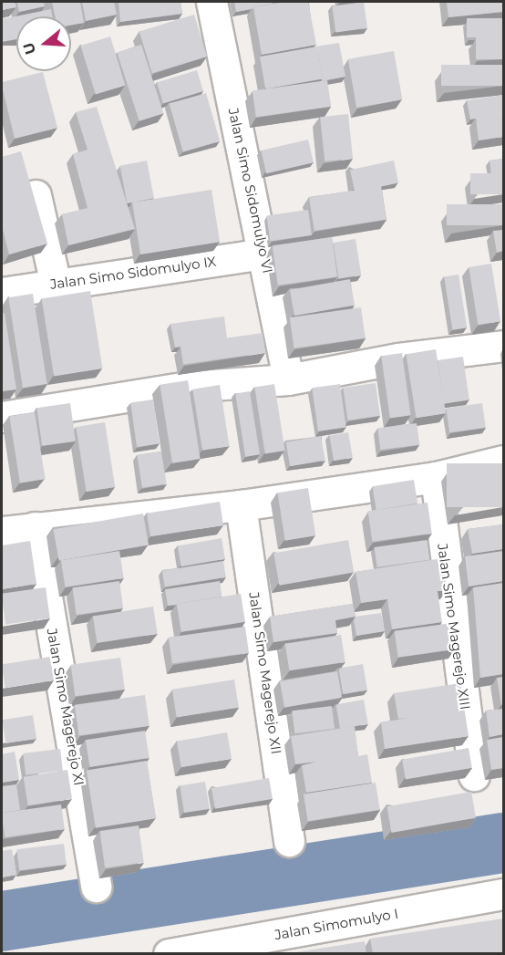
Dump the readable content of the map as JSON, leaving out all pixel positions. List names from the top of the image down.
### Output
{
  "streets": {
    "street": [
      "Jalan Simo Sidomulyo VI",
      "Jalan Simo Sidomulyo IX",
      "Jalan Simo Magerejo XIII",
      "Jalan Simo Magerejo XII",
      "Jalan Simo Magerejo XI",
      "Jalan Simomulyo I"
    ]
  },
  "crossings": [
    ["Jalan Simo Sidomulyo VI", "Jalan Simo Sidomulyo IX"]
  ],
  "north": "left"
}
